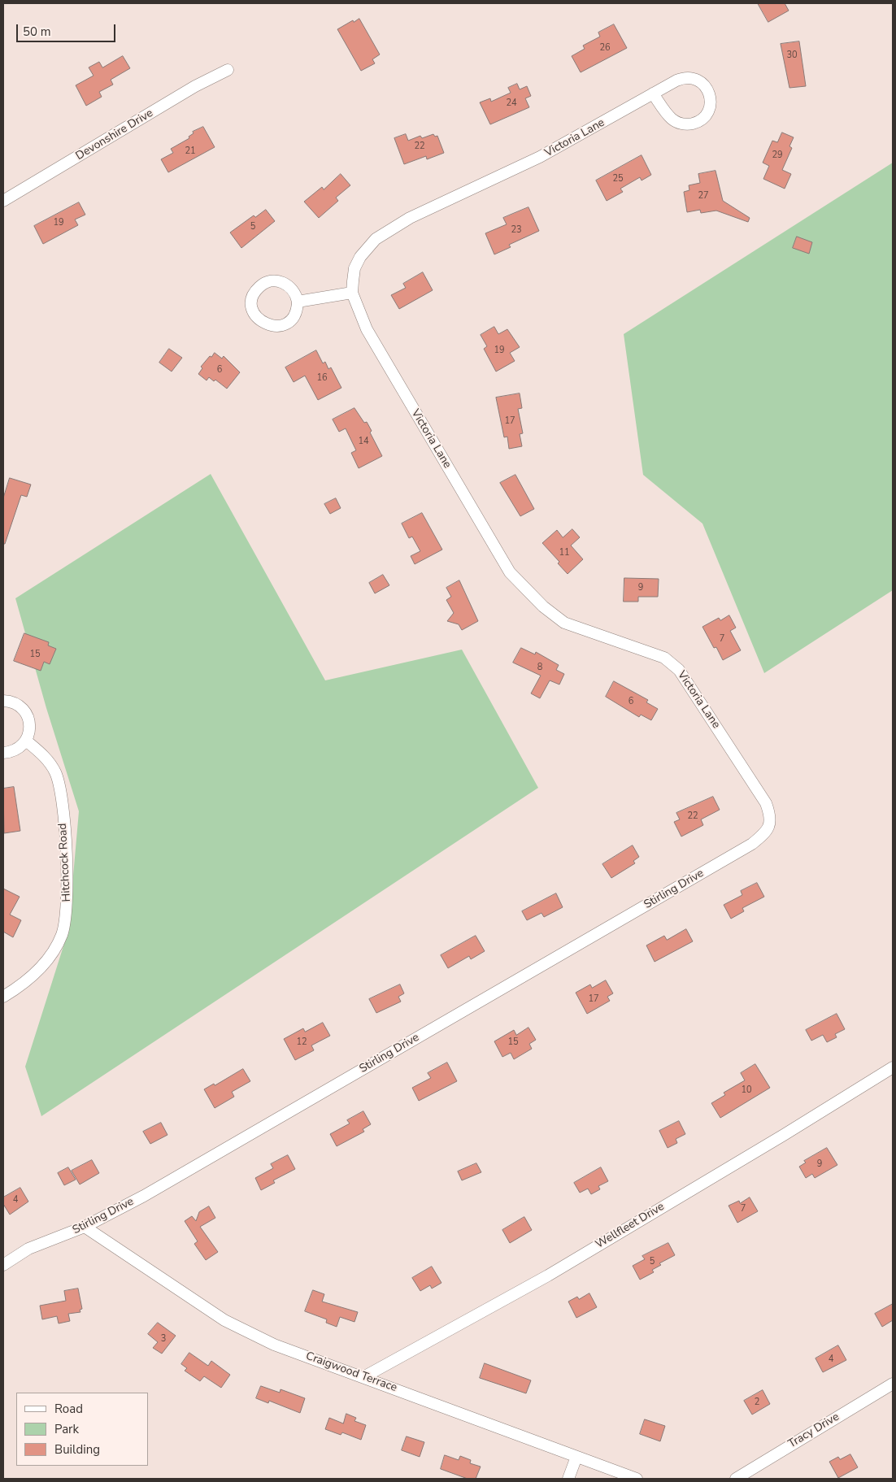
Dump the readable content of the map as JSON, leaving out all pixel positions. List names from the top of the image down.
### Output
{
  "streets": {
    "street": [
      "Devonshire Drive",
      "Victoria Lane",
      "Hitchcock Road",
      "Stirling Drive",
      "Wellfleet Drive",
      "Craigwood Terrace",
      "Tracy Drive"
    ]
  },
  "crossings": [
    ["Victoria Lane", "Stirling Drive"],
    ["Stirling Drive", "Craigwood Terrace"],
    ["Wellfleet Drive", "Craigwood Terrace"]
  ],
  "house_numbers": [
    "26",
    "30",
    "24",
    "22",
    "21",
    "29",
    "25",
    "27",
    "19",
    "5",
    "23",
    "19",
    "6",
    "16",
    "17",
    "14",
    "11",
    "9",
    "7",
    "15",
    "8",
    "6",
    "22",
    "17",
    "12",
    "15",
    "10",
    "9",
    "4",
    "7",
    "5",
    "3",
    "4",
    "2"
  ],
  "legend": ["Road", "Park", "Building"],
  "scale_bar": "50 m"
}
